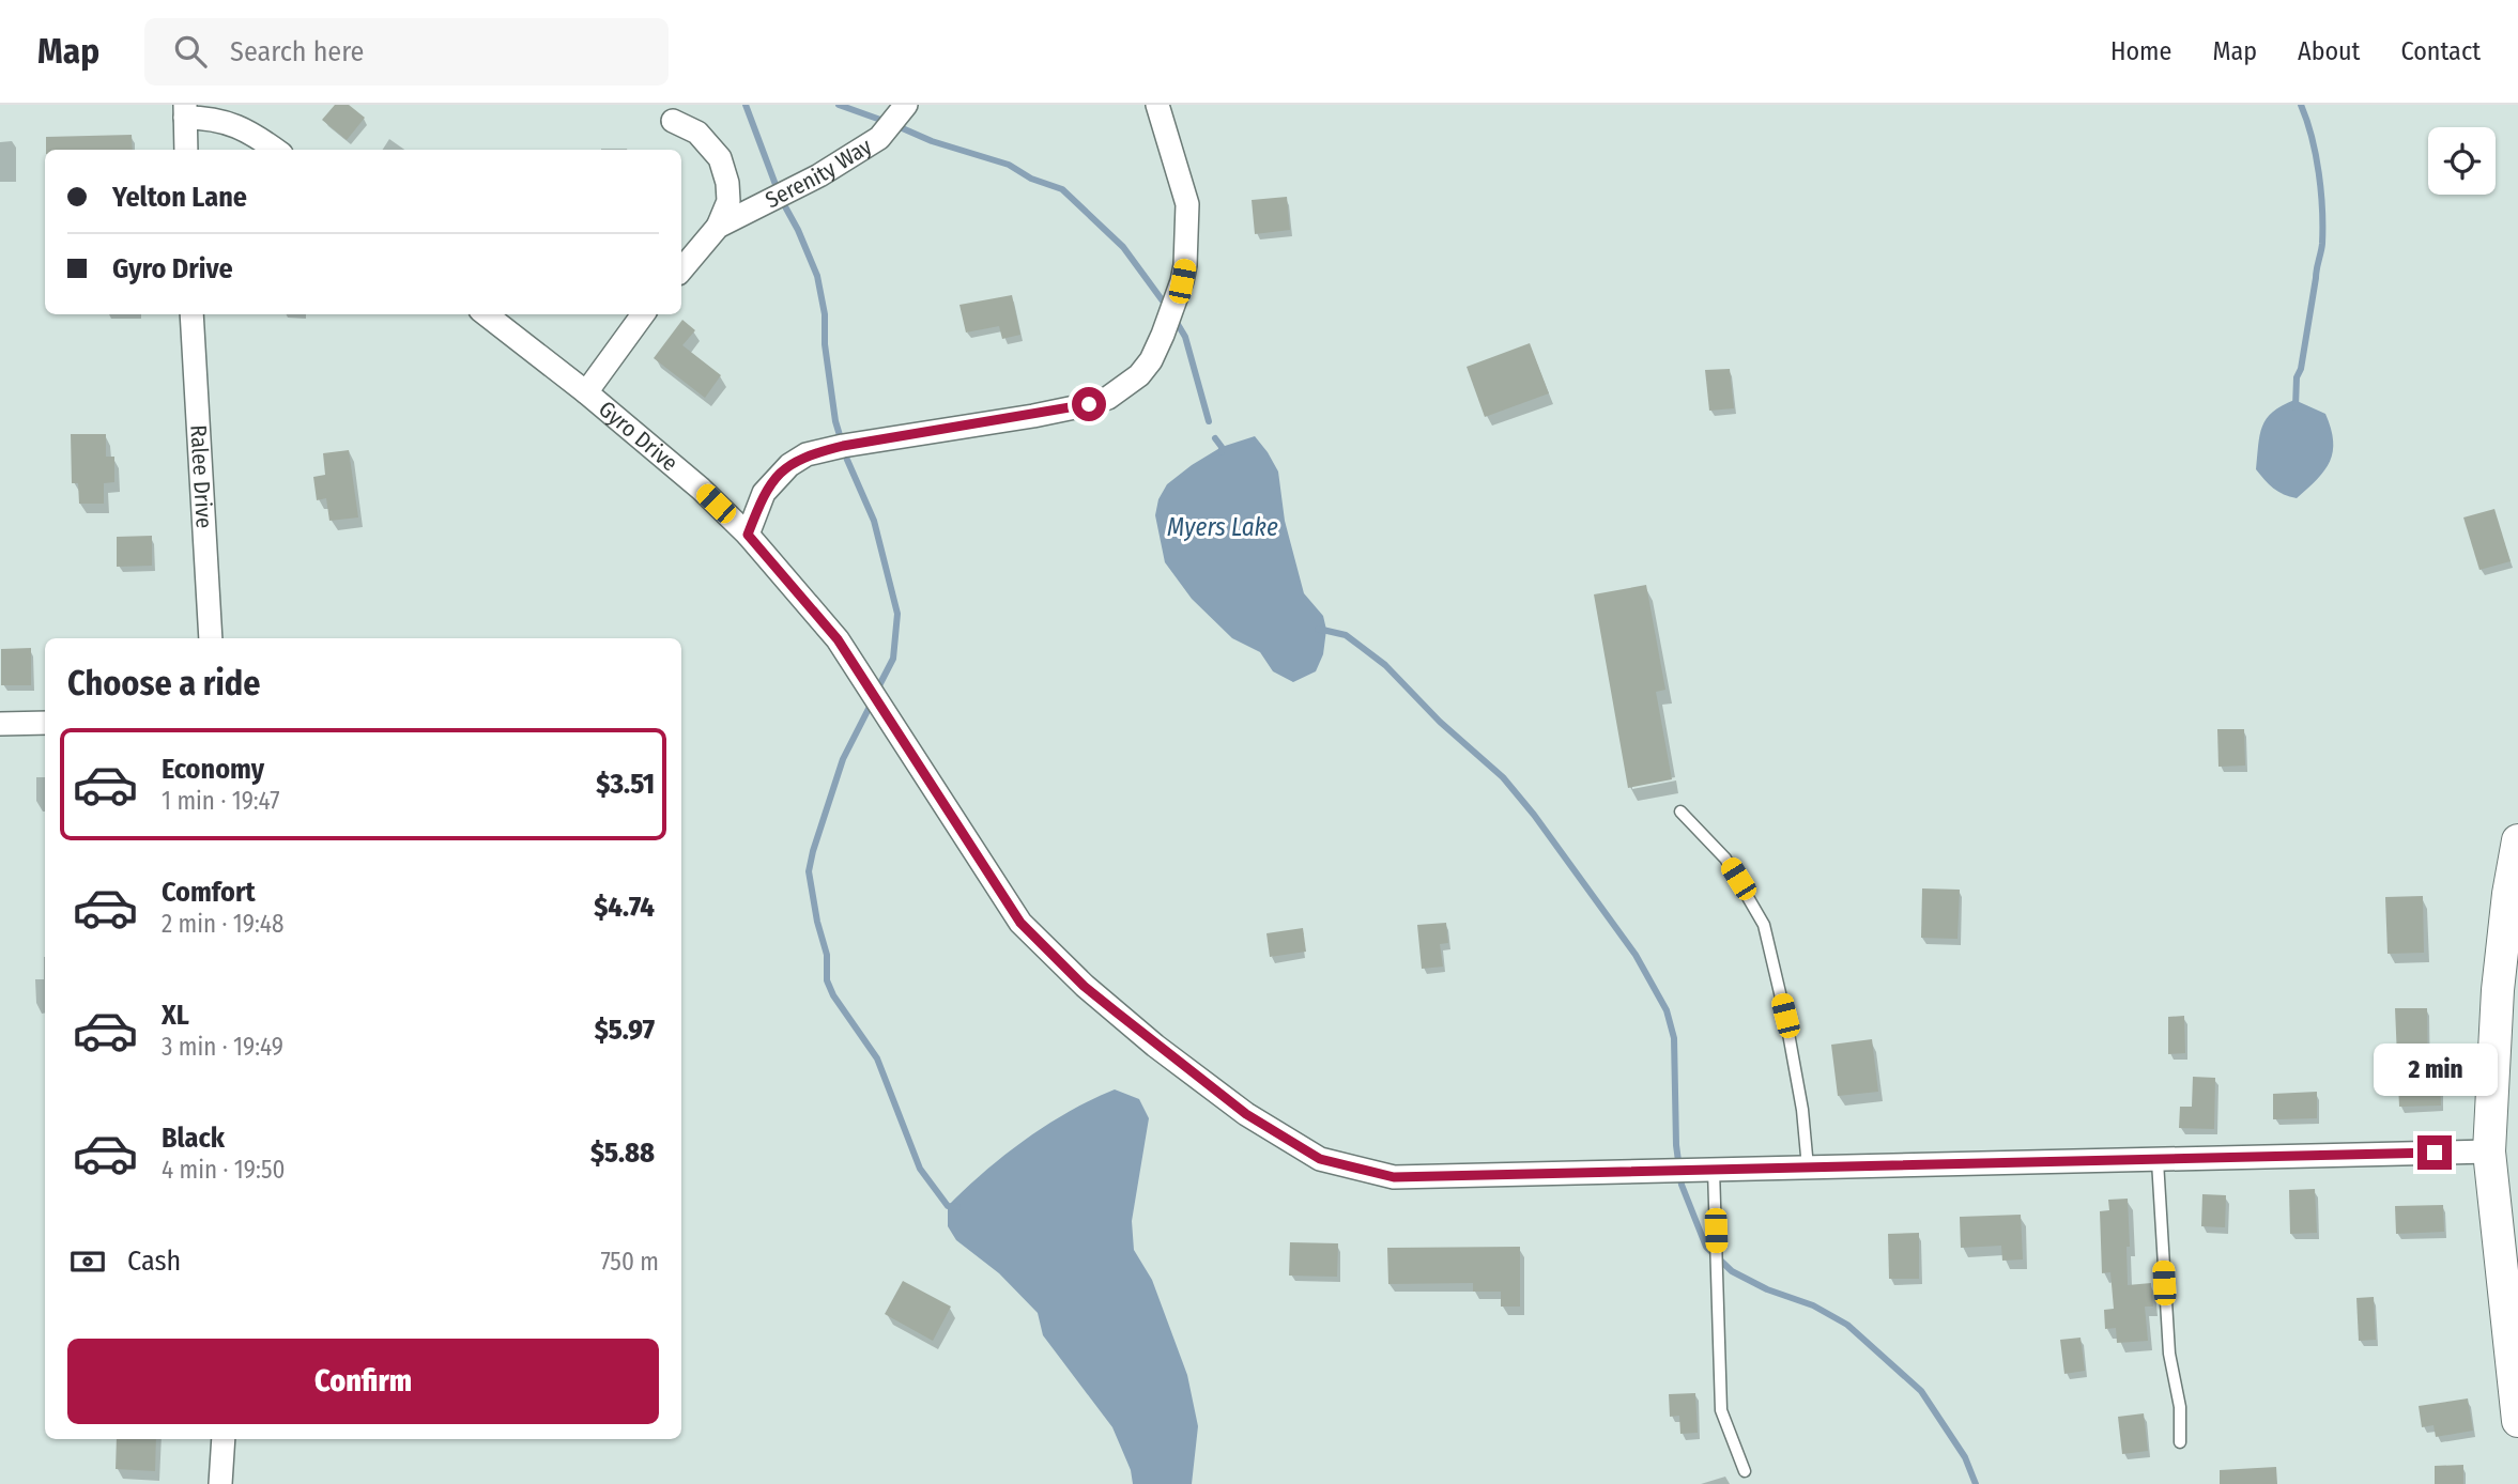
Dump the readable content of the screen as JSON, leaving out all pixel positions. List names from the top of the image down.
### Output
{
  "streets": {
    "street": ["Serenity Way", "Gyro Drive", "Ralee Drive"]
  },
  "water": ["Myers Lake"],
  "page": {
    "header": "Map",
    "search": "Search here",
    "nav": [
      "Home",
      "Map",
      "About",
      "Contact"
    ],
    "banner": ["Yelton Lane", "Gyro Drive"],
    "heading": "Choose a ride",
    "list": [
      {
        "name": "Economy",
        "note": "1 min · 19:47",
        "value": "$3.51"
      },
      {
        "name": "Comfort",
        "note": "2 min · 19:48",
        "value": "$4.74"
      },
      {
        "name": "XL",
        "note": "3 min · 19:49",
        "value": "$5.97"
      },
      {
        "name": "Black",
        "note": "4 min · 19:50",
        "value": "$5.88"
      }
    ],
    "bubble": "2 min",
    "pay": ["Cash", "750 m"],
    "buttons": "Confirm"
  }
}
